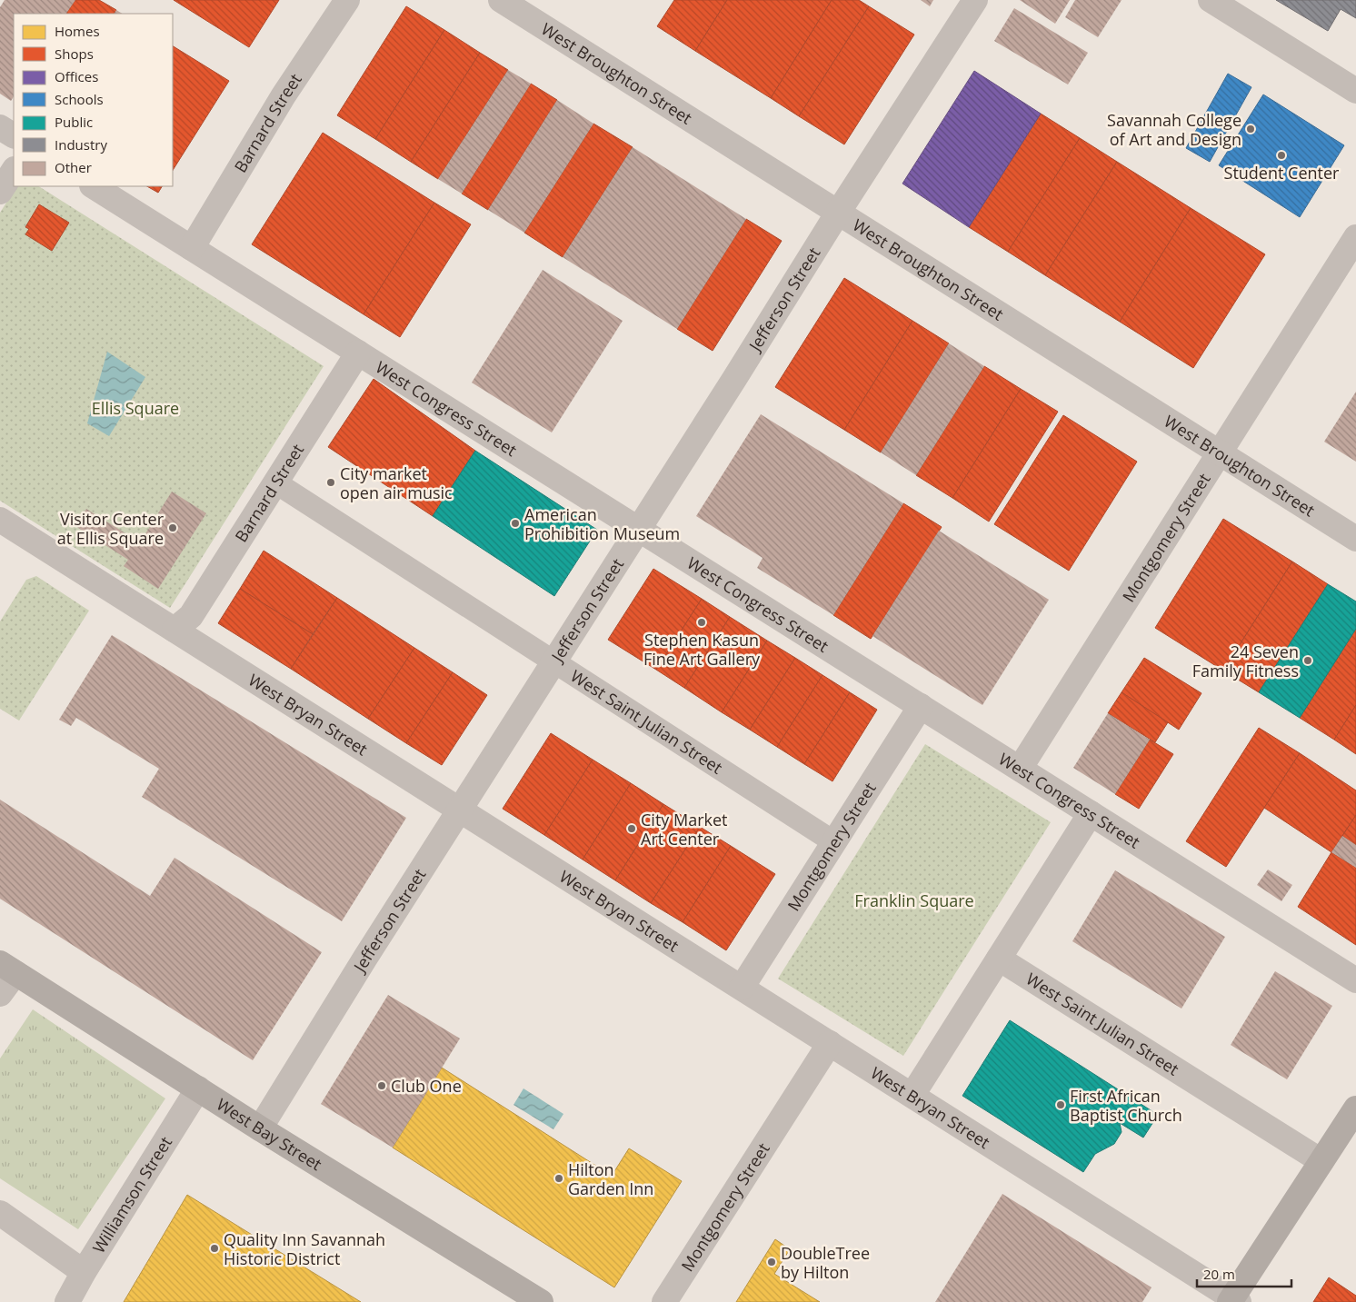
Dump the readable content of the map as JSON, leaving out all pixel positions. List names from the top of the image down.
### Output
{
  "streets": {
    "main road": ["West Bay Street"],
    "street": [
      "West Broughton Street",
      "Barnard Street",
      "Jefferson Street",
      "West Congress Street",
      "Montgomery Street",
      "West Bryan Street",
      "West Saint Julian Street",
      "Williamson Street"
    ]
  },
  "crossings": [
    ["West Broughton Street", "Jefferson Street"],
    ["West Broughton Street", "Montgomery Street"],
    ["Barnard Street", "West Congress Street"],
    ["Barnard Street", "West Bryan Street"],
    ["Barnard Street", "West Saint Julian Street"],
    ["Jefferson Street", "West Congress Street"],
    ["Jefferson Street", "West Bryan Street"],
    ["Jefferson Street", "West Saint Julian Street"],
    ["Jefferson Street", "West Bay Street"],
    ["West Congress Street", "Montgomery Street"],
    ["Montgomery Street", "West Bryan Street"],
    ["Montgomery Street", "West Saint Julian Street"],
    ["West Bay Street", "Williamson Street"]
  ],
  "parks": ["Ellis Square", "Franklin Square"],
  "places": [
    "Savannah College of Art and Design",
    "Student Center",
    "City market open air music",
    "American Prohibition Museum",
    "Visitor Center at Ellis Square",
    "Stephen Kasun Fine Art Gallery",
    "24 Seven Family Fitness",
    "City Market Art Center",
    "Club One",
    "First African Baptist Church",
    "Hilton Garden Inn",
    "Quality Inn Savannah Historic District",
    "DoubleTree by Hilton"
  ],
  "legend": [
    "Homes",
    "Shops",
    "Offices",
    "Schools",
    "Public",
    "Industry",
    "Other"
  ],
  "scale_bar": "20 m"
}
